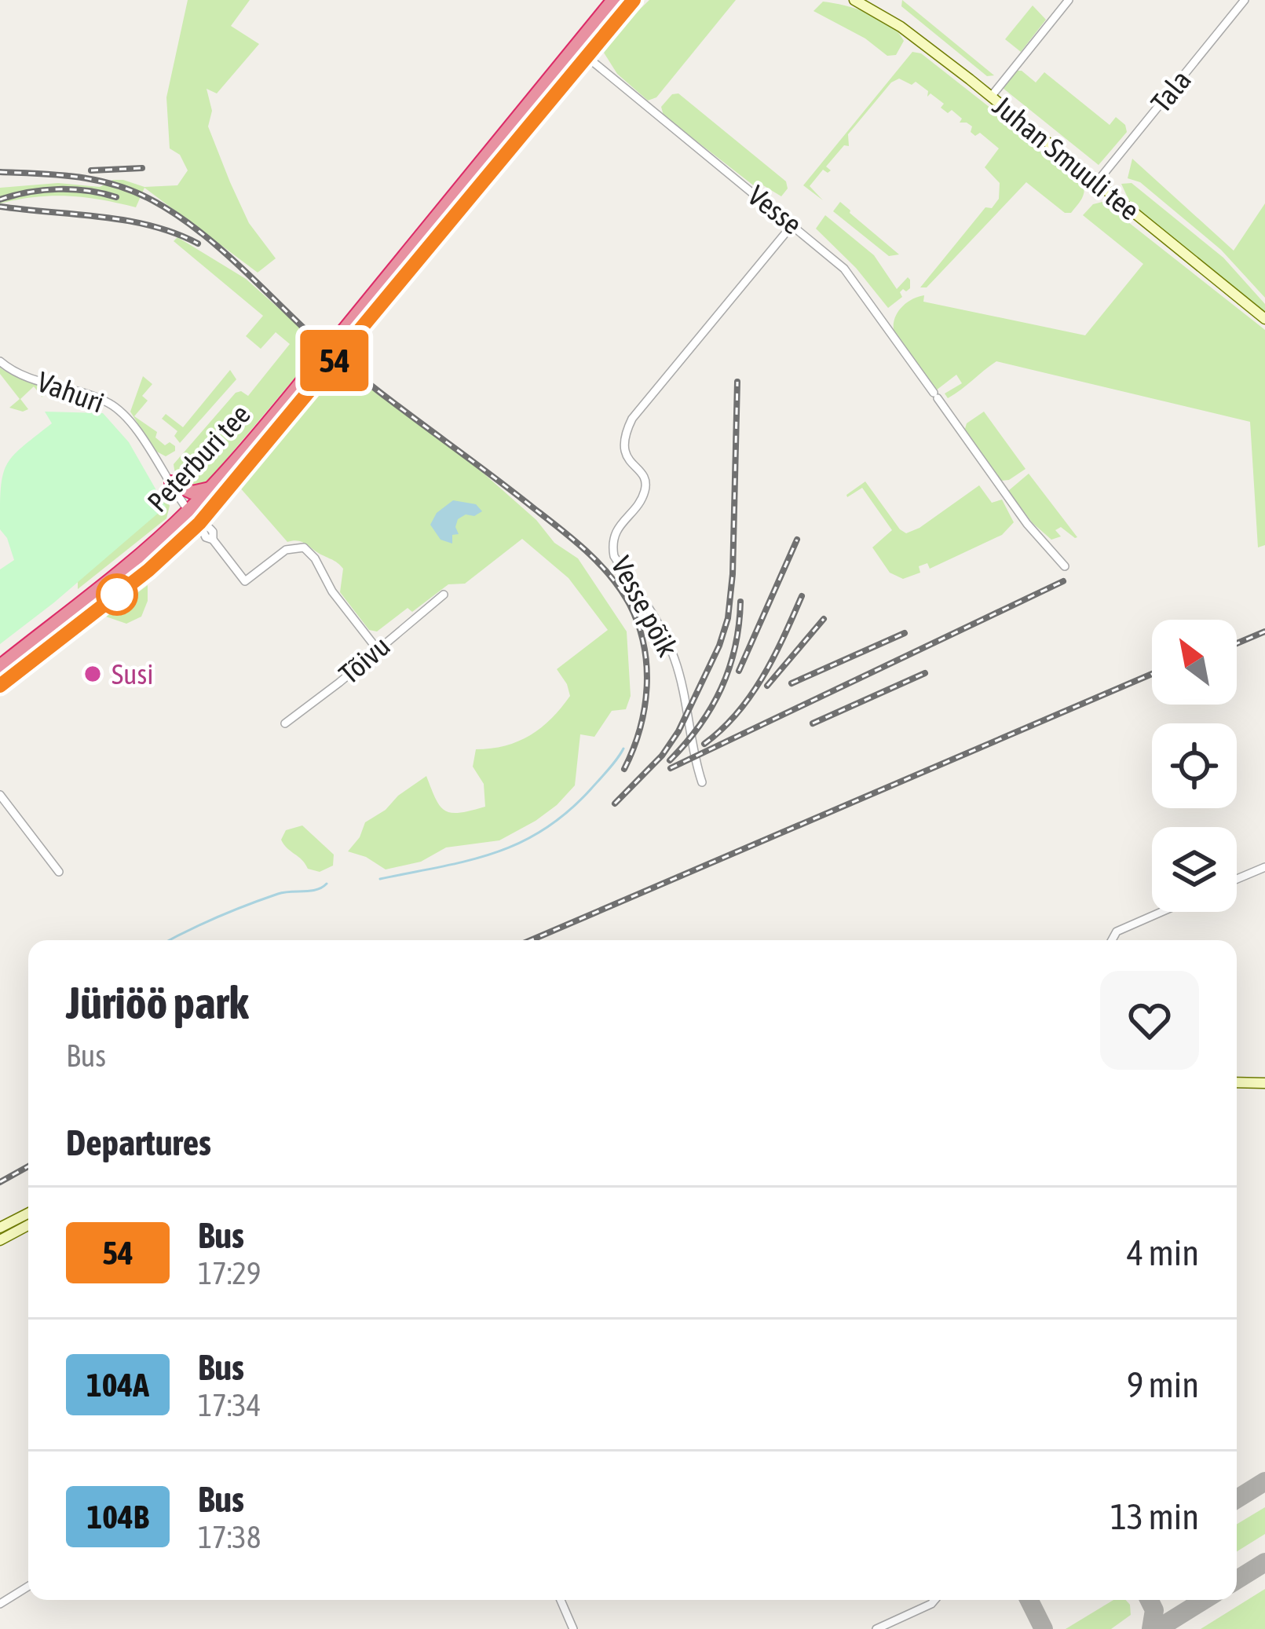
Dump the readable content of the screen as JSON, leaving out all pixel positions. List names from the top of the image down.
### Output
{
  "streets": {
    "highway": ["Peterburi tee"],
    "main road": ["Juhan Smuuli tee"],
    "street": [
      "Tala",
      "Vesse",
      "Vahuri",
      "Vesse põik",
      "Tõivu"
    ]
  },
  "crossings": [
    ["Tala", "Juhan Smuuli tee"],
    ["Vesse", "Peterburi tee"],
    ["Vesse", "Vesse põik"],
    ["Vahuri", "Peterburi tee"],
    ["Vahuri", "Tõivu"]
  ],
  "places": ["Susi"],
  "lines": ["bus line 54"],
  "north": "top left",
  "page": {
    "on_map": "54",
    "heading": [
      ["Jüriöö park", "Bus"],
      "Departures"
    ],
    "list": [
      {
        "mark": "54",
        "name": "Bus",
        "note": "17:29",
        "value": "4 min"
      },
      {
        "mark": "104A",
        "name": "Bus",
        "note": "17:34",
        "value": "9 min"
      },
      {
        "mark": "104B",
        "name": "Bus",
        "note": "17:38",
        "value": "13 min"
      }
    ]
  }
}
